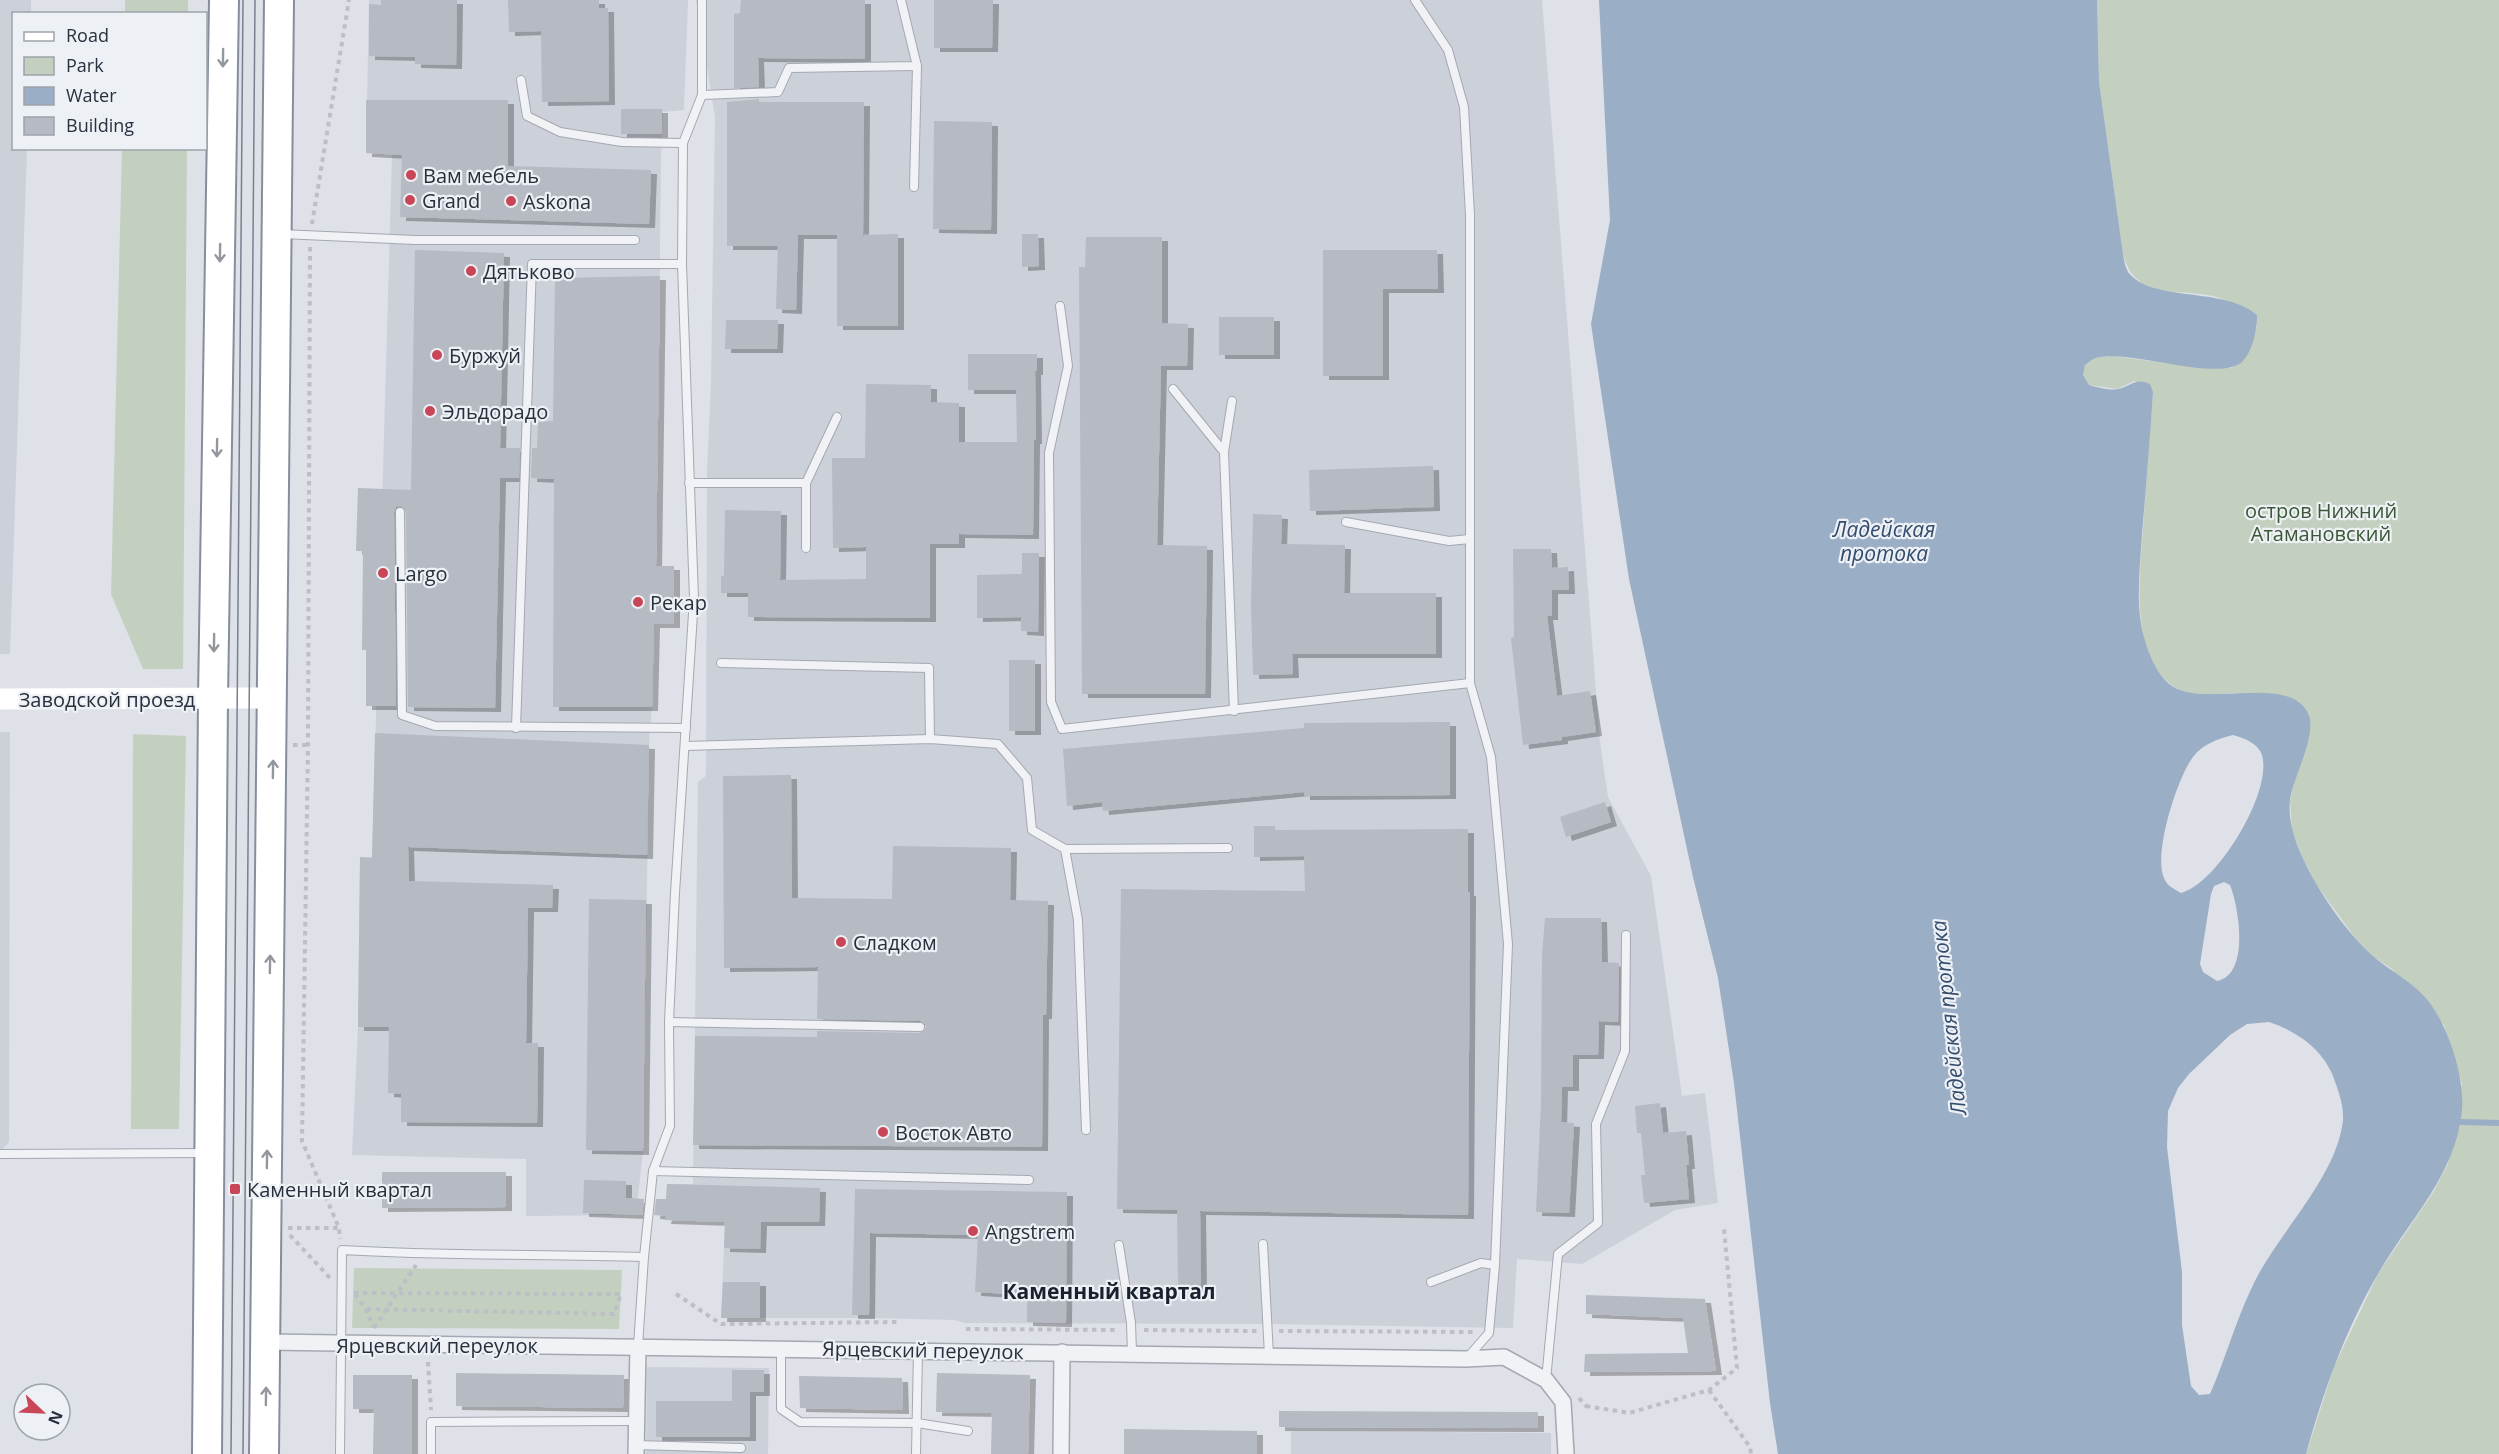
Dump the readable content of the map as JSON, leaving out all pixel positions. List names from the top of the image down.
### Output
{
  "streets": {
    "street": ["Заводской проезд", "Ярцевский переулок"]
  },
  "districts": ["Каменный квартал"],
  "water": ["Ладейская протока"],
  "parks": ["остров Нижний Атамановский"],
  "places": {
    "other": [
      "Вам мебель",
      "Grand",
      "Askona",
      "Дятьково",
      "Буржуй",
      "Эльдорадо",
      "Largo",
      "Рекар",
      "Сладком",
      "Восток Авто",
      "Angstrem"
    ],
    "transit": ["Каменный квартал"]
  },
  "legend": [
    "Road",
    "Park",
    "Water",
    "Building"
  ],
  "north": "bottom right"
}
